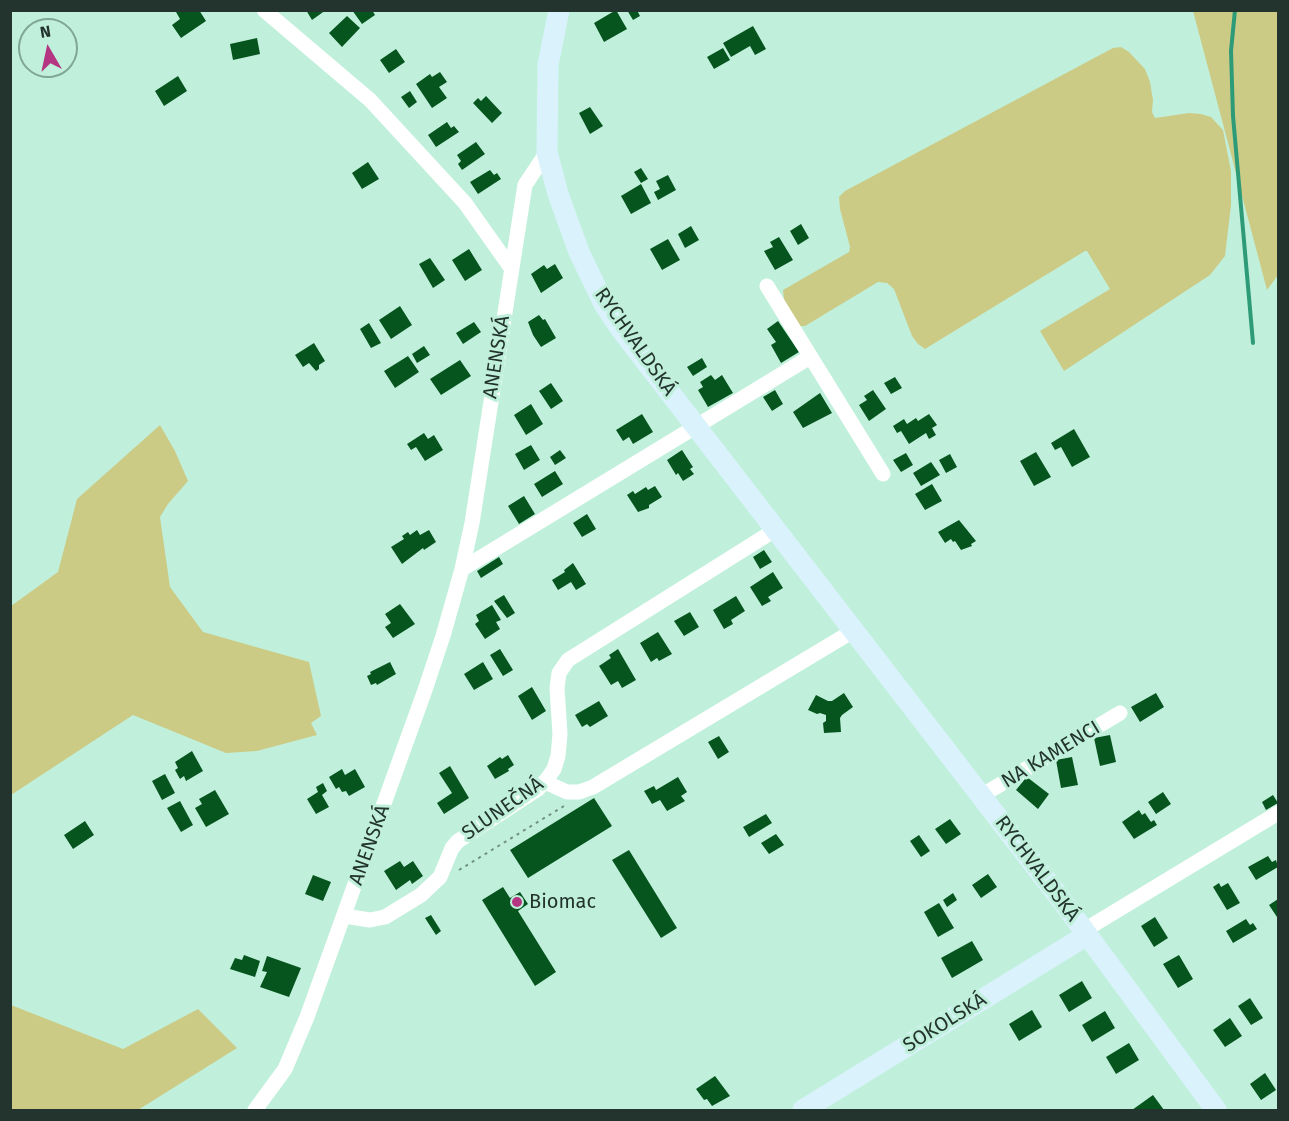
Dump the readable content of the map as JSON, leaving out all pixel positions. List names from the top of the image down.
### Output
{
  "streets": {
    "street": [
      "RYCHVALDSKÁ",
      "ANENSKÁ",
      "NA KAMENCI",
      "SLUNEČNÁ",
      "SOKOLSKÁ"
    ]
  },
  "crossings": [
    ["RYCHVALDSKÁ", "ANENSKÁ"],
    ["RYCHVALDSKÁ", "NA KAMENCI"],
    ["RYCHVALDSKÁ", "SLUNEČNÁ"],
    ["RYCHVALDSKÁ", "SOKOLSKÁ"],
    ["ANENSKÁ", "SLUNEČNÁ"]
  ],
  "places": ["Biomac"],
  "north": "top"
}
